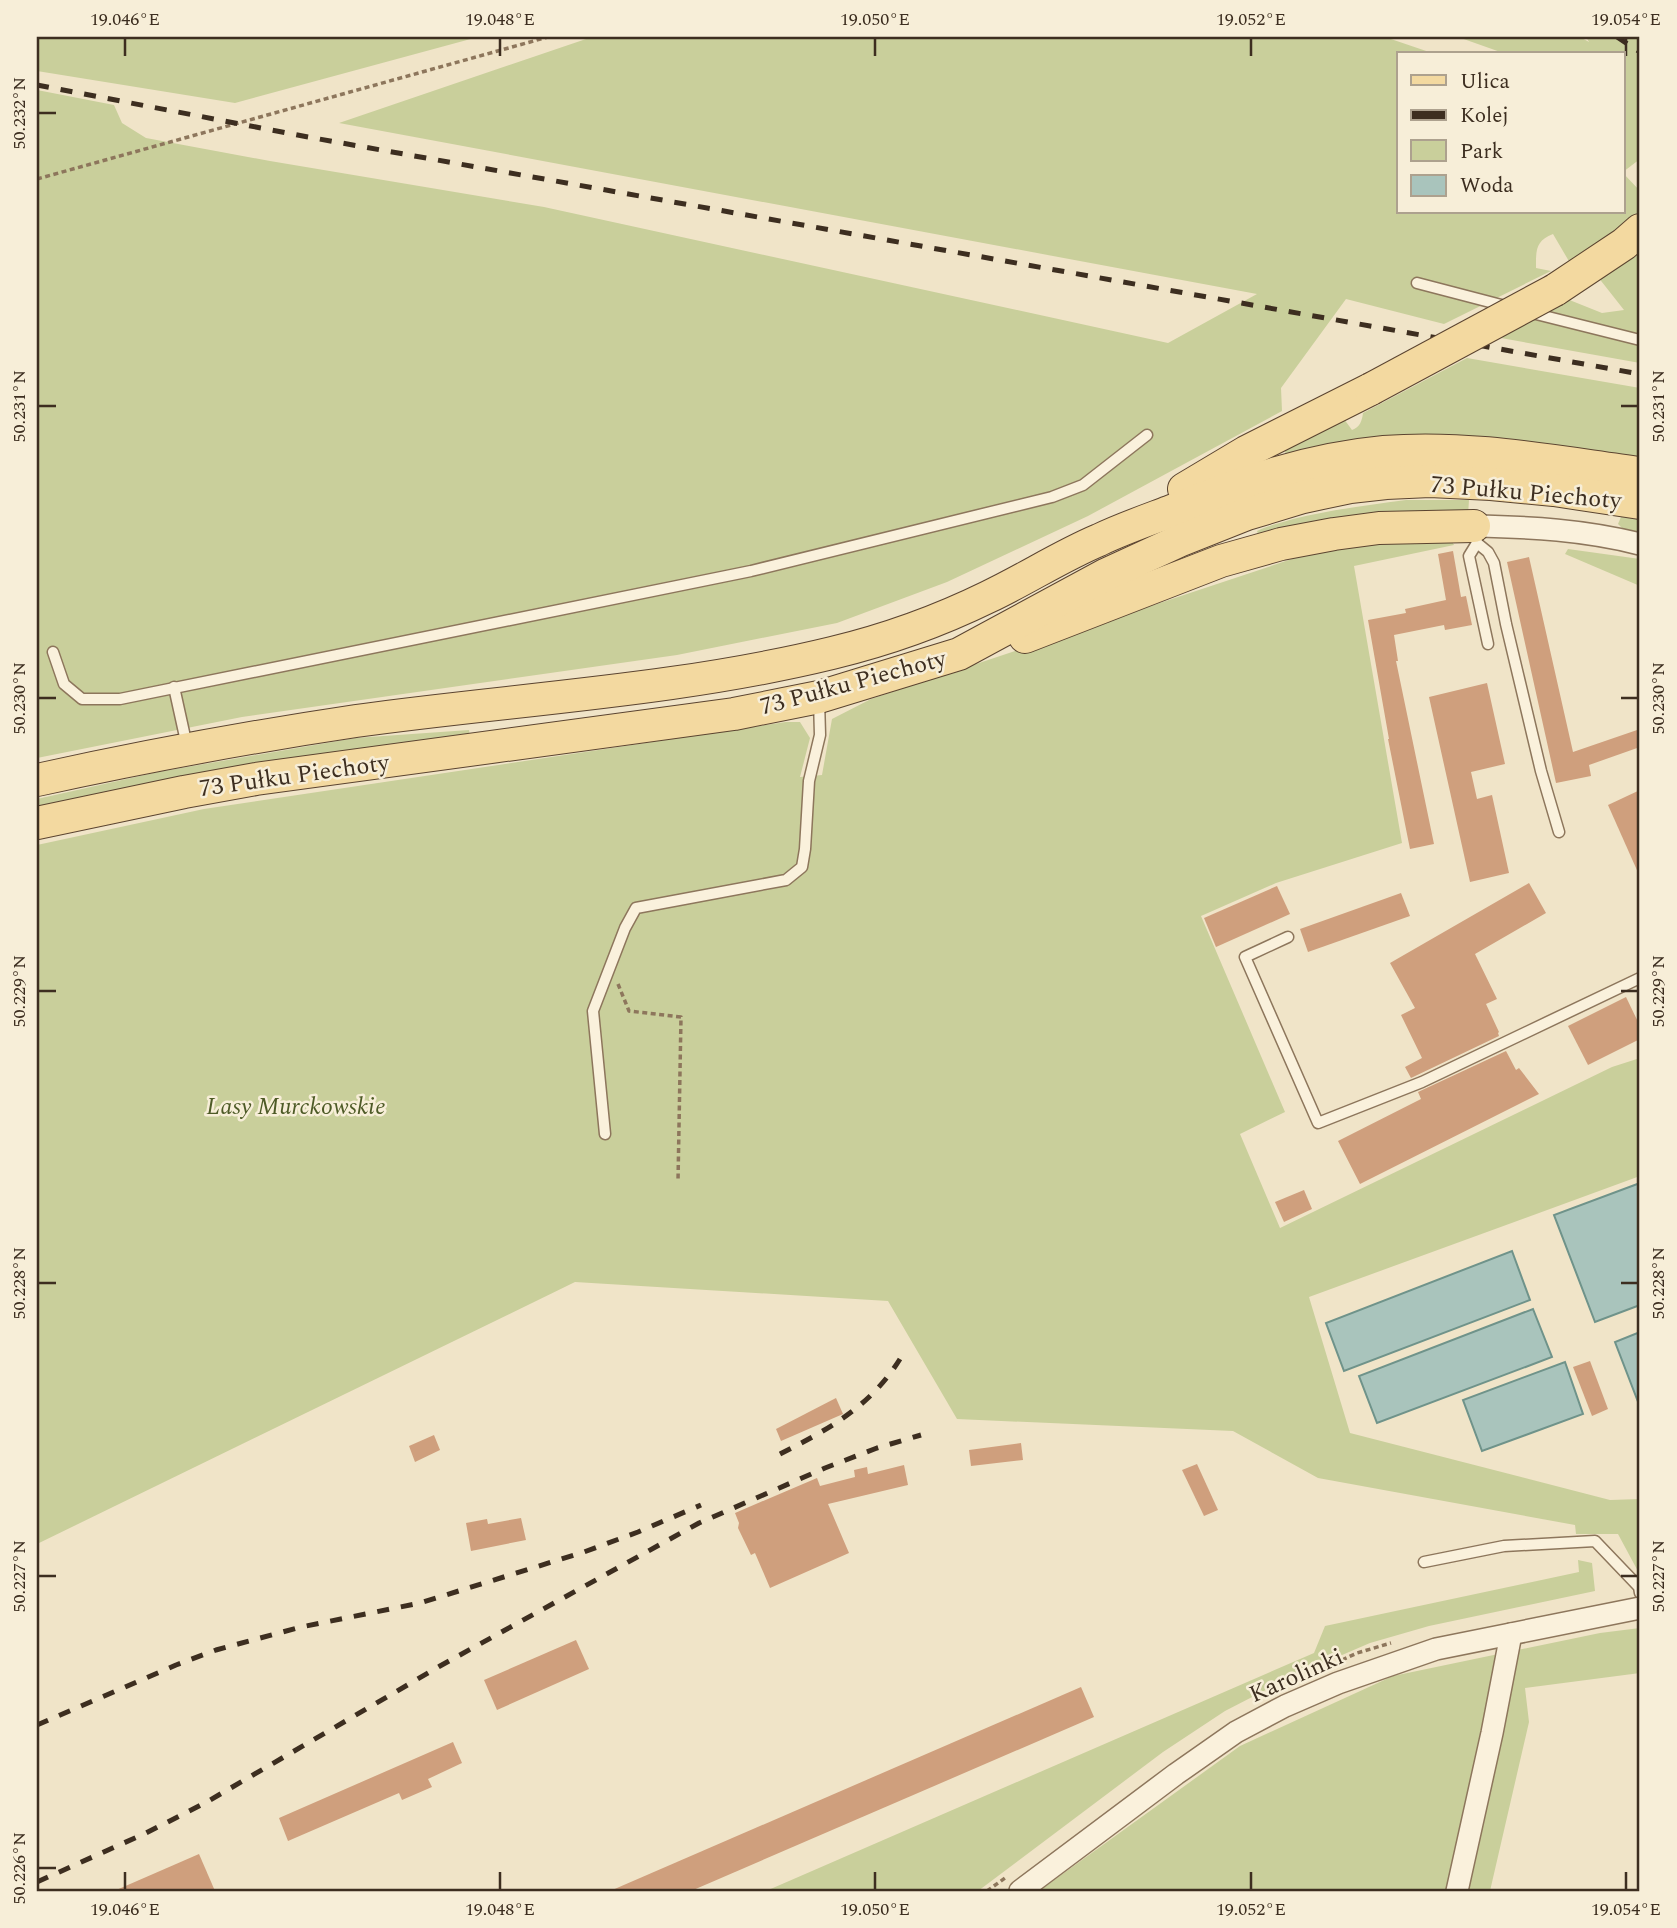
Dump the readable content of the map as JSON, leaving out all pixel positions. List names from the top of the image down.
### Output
{
  "streets": {
    "main road": ["73 Pułku Piechoty"],
    "street": ["Karolinki"]
  },
  "parks": ["Lasy Murckowskie"],
  "legend": [
    "Ulica",
    "Kolej",
    "Park",
    "Woda"
  ],
  "coordinates": [
    "19.046°E",
    "19.048°E",
    "19.050°E",
    "19.052°E",
    "19.054°E",
    "50.232°N",
    "50.231°N",
    "50.230°N",
    "50.229°N",
    "50.228°N",
    "50.227°N",
    "50.226°N"
  ]
}
